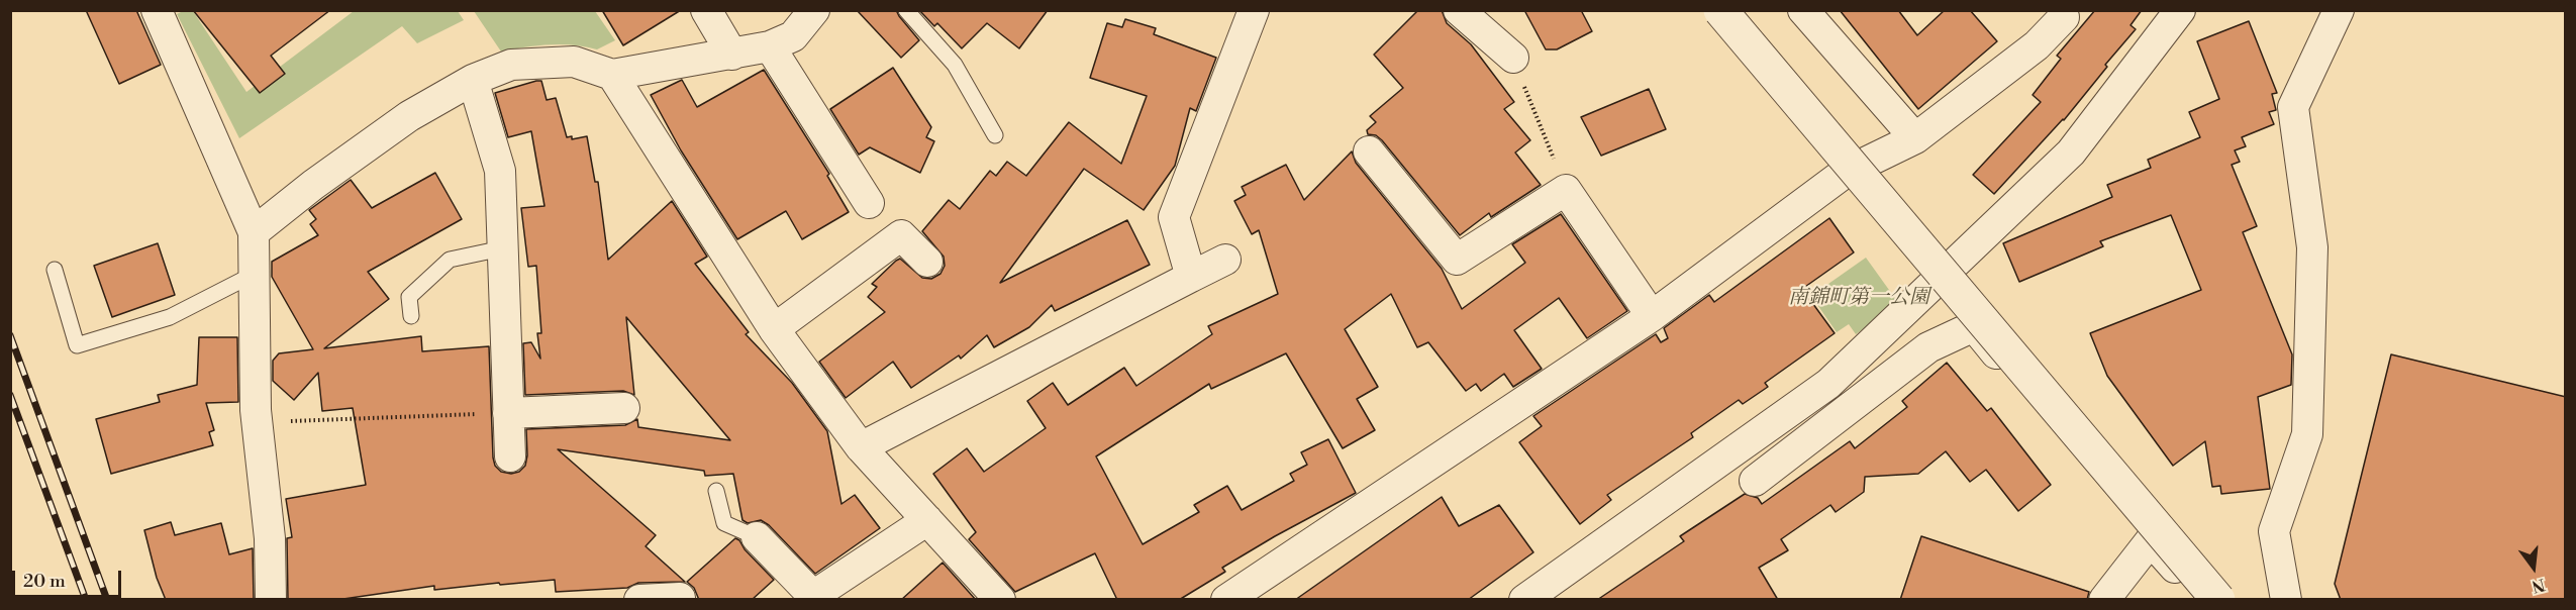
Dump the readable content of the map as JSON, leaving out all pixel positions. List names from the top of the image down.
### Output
{
  "parks": ["南錦町第一公園"],
  "scale_bar": "20 m",
  "north": "bottom"
}
